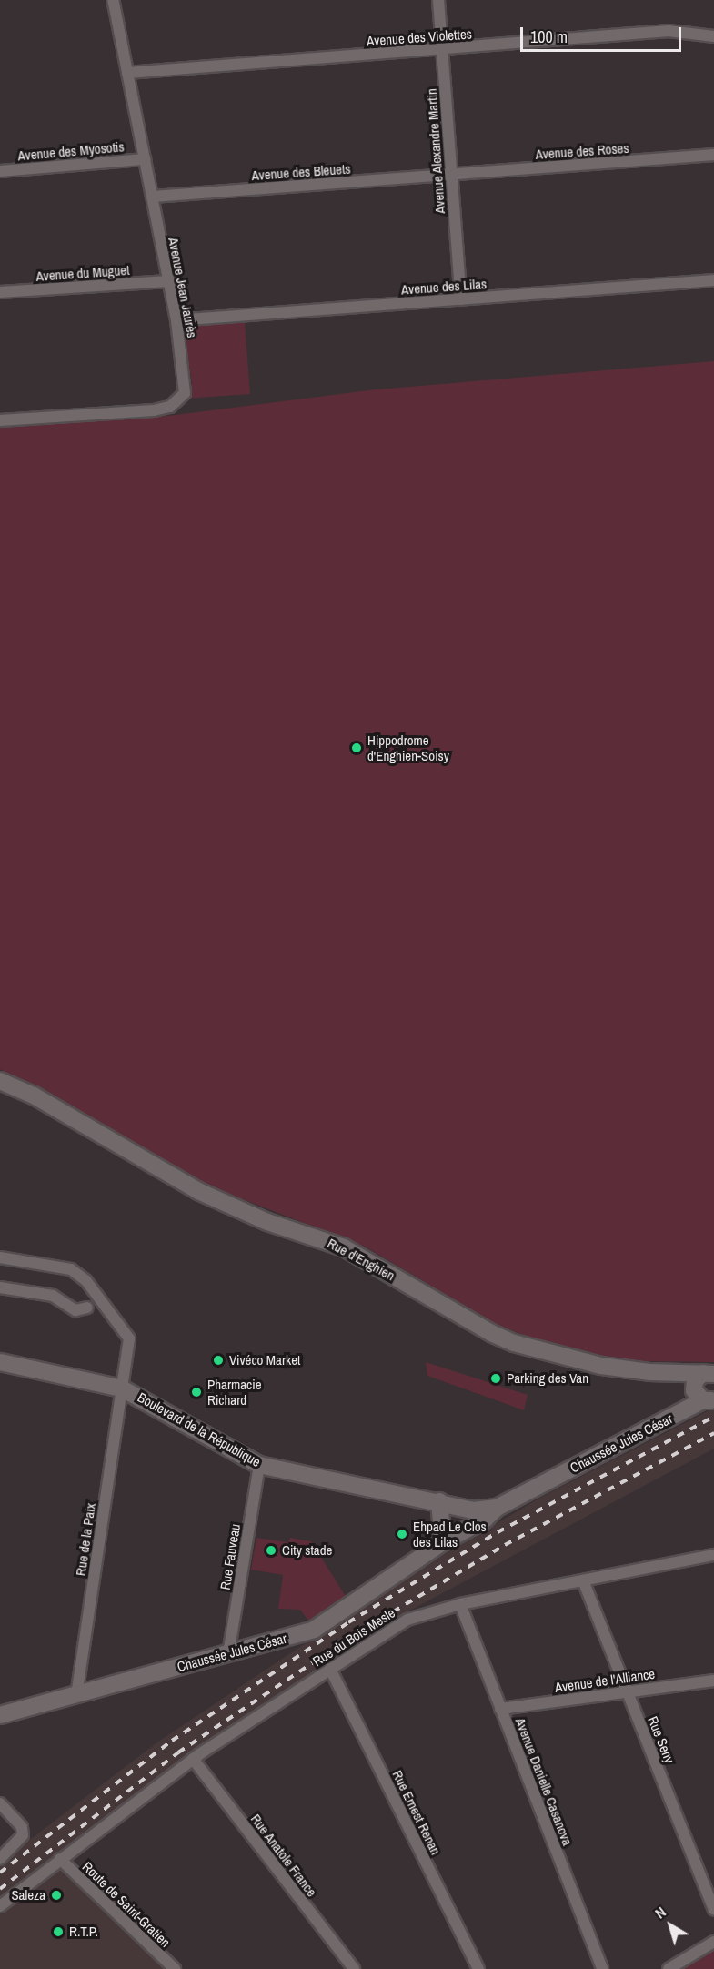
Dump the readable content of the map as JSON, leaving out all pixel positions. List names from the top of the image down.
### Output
{
  "streets": {
    "street": [
      "Avenue des Violettes",
      "Avenue des Myosotis",
      "Avenue Alexandre Martin",
      "Avenue des Roses",
      "Avenue des Bleuets",
      "Avenue du Muguet",
      "Avenue des Lilas",
      "Avenue Jean Jaurès",
      "Rue d'Enghien",
      "Boulevard de la République",
      "Chaussée Jules César",
      "Rue de la Paix",
      "Rue Fauveau",
      "Rue du Bois Mesle",
      "Avenue de l'Alliance",
      "Rue Seny",
      "Avenue Danielle Casanova",
      "Rue Ernest Renan",
      "Rue Anatole France",
      "Route de Saint-Gratien"
    ]
  },
  "crossings": [
    ["Avenue des Violettes", "Avenue Alexandre Martin"],
    ["Avenue des Violettes", "Avenue Jean Jaurès"],
    ["Avenue des Myosotis", "Avenue Jean Jaurès"],
    ["Avenue Alexandre Martin", "Avenue des Roses"],
    ["Avenue Alexandre Martin", "Avenue des Bleuets"],
    ["Avenue Alexandre Martin", "Avenue des Lilas"],
    ["Avenue des Roses", "Avenue des Bleuets"],
    ["Avenue des Bleuets", "Avenue Jean Jaurès"],
    ["Avenue du Muguet", "Avenue Jean Jaurès"],
    ["Avenue des Lilas", "Avenue Jean Jaurès"],
    ["Rue d'Enghien", "Chaussée Jules César"],
    ["Boulevard de la République", "Chaussée Jules César"],
    ["Boulevard de la République", "Rue de la Paix"],
    ["Boulevard de la République", "Rue Fauveau"],
    ["Chaussée Jules César", "Rue de la Paix"],
    ["Chaussée Jules César", "Rue Fauveau"],
    ["Rue du Bois Mesle", "Rue Seny"],
    ["Rue du Bois Mesle", "Avenue Danielle Casanova"],
    ["Rue du Bois Mesle", "Rue Ernest Renan"],
    ["Rue du Bois Mesle", "Rue Anatole France"],
    ["Rue du Bois Mesle", "Route de Saint-Gratien"],
    ["Avenue de l'Alliance", "Rue Seny"],
    ["Avenue de l'Alliance", "Avenue Danielle Casanova"]
  ],
  "places": [
    "Hippodrome d'Enghien-Soisy",
    "Vivéco Market",
    "Parking des Van",
    "Pharmacie Richard",
    "Ehpad Le Clos des Lilas",
    "City stade",
    "Saleza",
    "R.T.P."
  ],
  "scale_bar": "100 m",
  "north": "top left"
}
